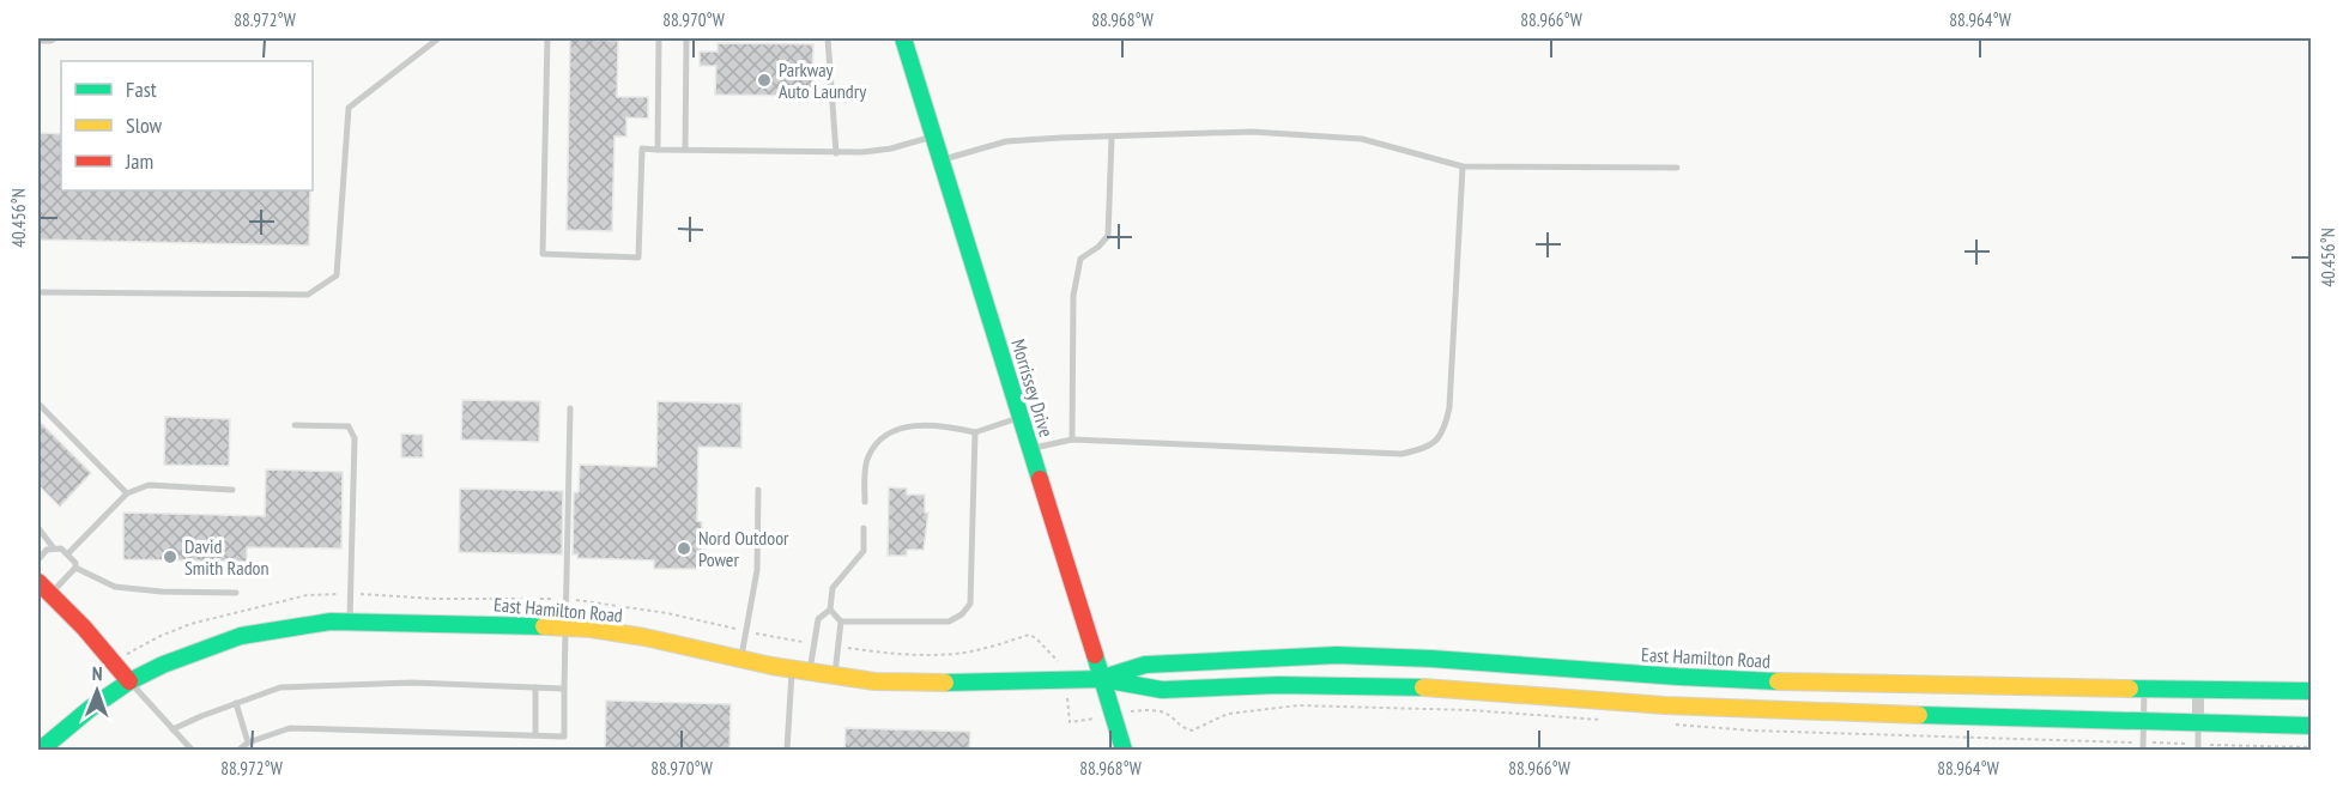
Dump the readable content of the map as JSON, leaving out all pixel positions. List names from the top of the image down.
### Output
{
  "streets": {
    "main road": ["Morrissey Drive", "East Hamilton Road"]
  },
  "crossings": [
    ["Morrissey Drive", "East Hamilton Road"]
  ],
  "places": ["Parkway Auto Laundry", "Nord Outdoor Power", "David Smith Radon"],
  "legend": ["Fast", "Slow", "Jam"],
  "north": "top",
  "coordinates": [
    "88.972°W",
    "88.970°W",
    "88.968°W",
    "88.966°W",
    "88.964°W",
    "40.456°N"
  ]
}
